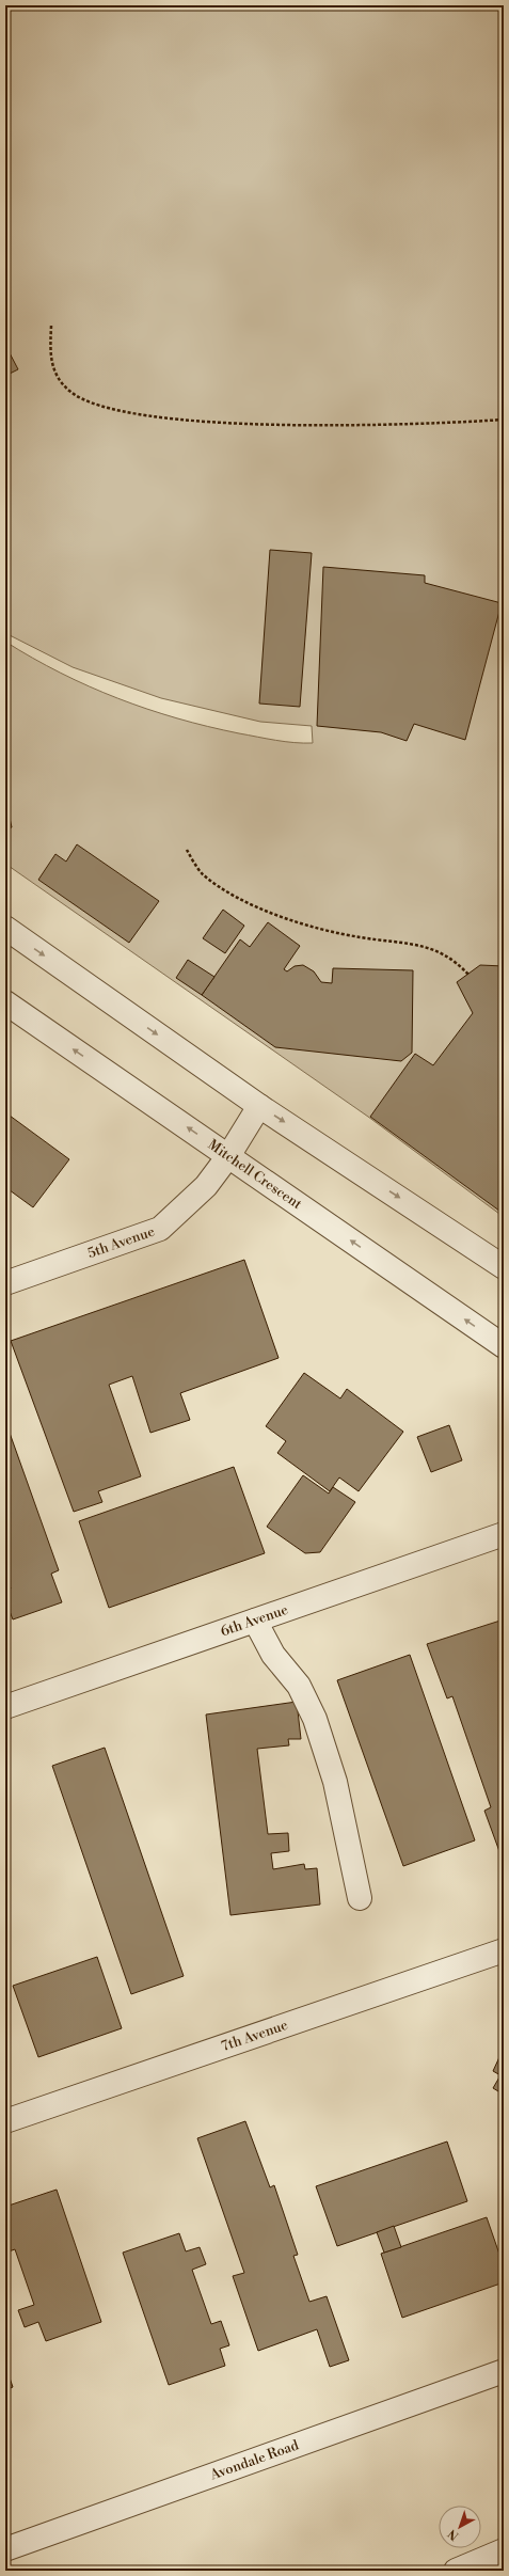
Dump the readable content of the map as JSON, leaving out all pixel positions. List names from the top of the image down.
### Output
{
  "streets": {
    "street": [
      "Mitchell Crescent",
      "5th Avenue",
      "6th Avenue",
      "7th Avenue",
      "Avondale Road"
    ]
  },
  "crossings": [
    ["Mitchell Crescent", "5th Avenue"]
  ],
  "north": "bottom left"
}
